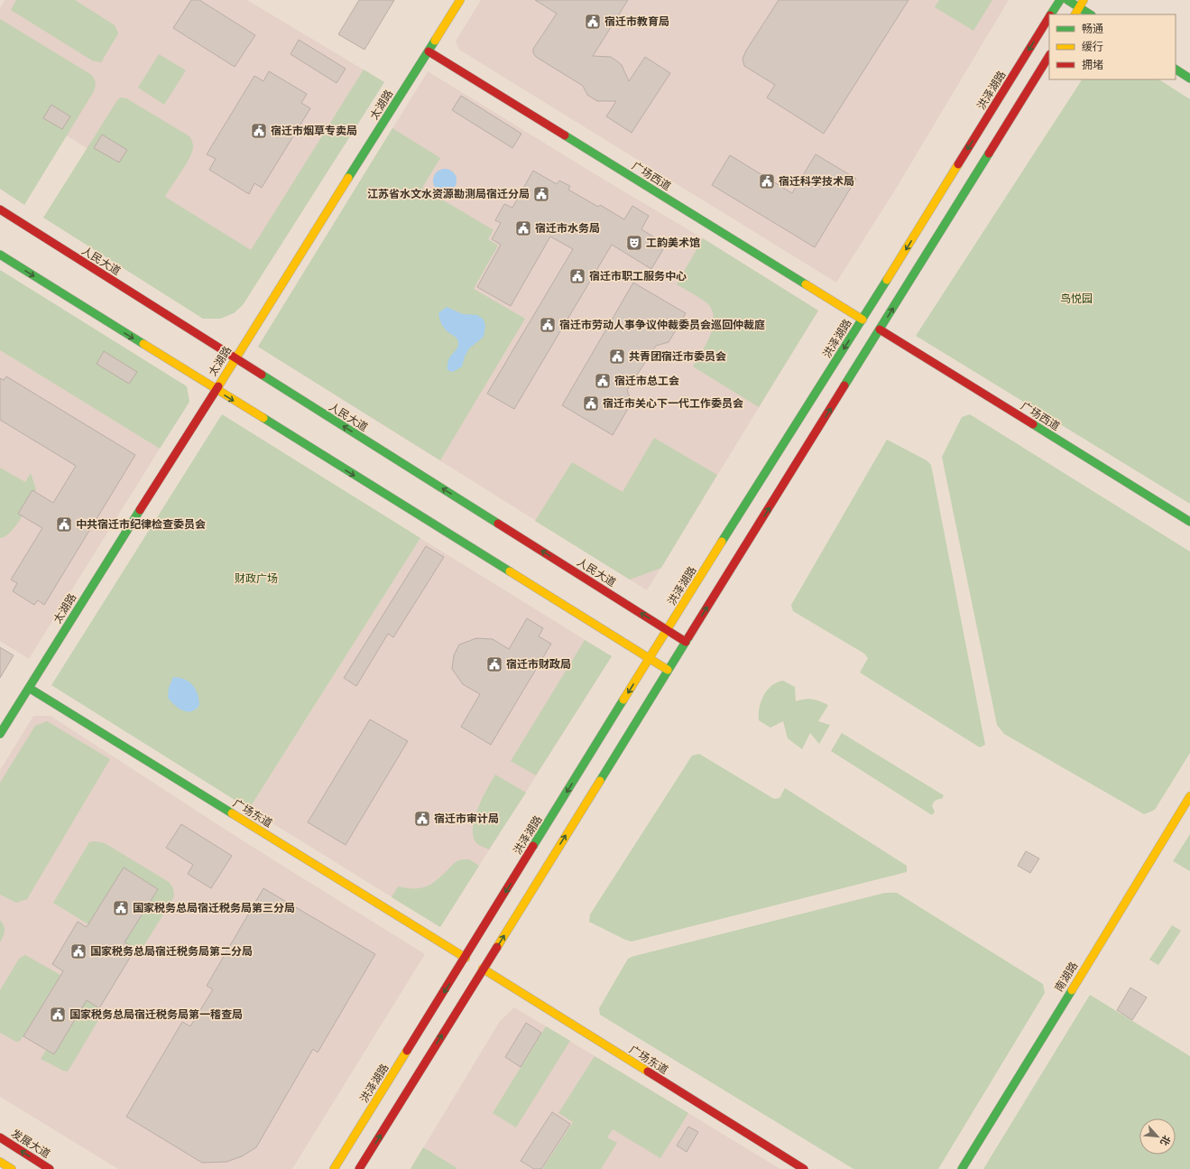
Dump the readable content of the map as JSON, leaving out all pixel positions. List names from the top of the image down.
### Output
{
  "streets": {
    "main road": [
      "洪泽湖路",
      "太湖路",
      "广场西道",
      "人民大道",
      "广场东道",
      "南湖路",
      "发展大道"
    ]
  },
  "crossings": [
    ["洪泽湖路", "广场西道"],
    ["洪泽湖路", "人民大道"],
    ["洪泽湖路", "广场东道"],
    ["太湖路", "广场西道"],
    ["太湖路", "人民大道"],
    ["太湖路", "广场东道"]
  ],
  "one_way": ["发展大道"],
  "parks": ["鸟悦园", "财政广场"],
  "places": {
    "public building": [
      "宿迁市教育局",
      "宿迁市烟草专卖局",
      "宿迁科学技术局",
      "江苏省水文水资源勘测局宿迁分局",
      "宿迁市水务局",
      "宿迁市职工服务中心",
      "宿迁市劳动人事争议仲裁委员会巡回仲裁庭",
      "共青团宿迁市委员会",
      "宿迁市总工会",
      "宿迁市关心下一代工作委员会",
      "中共宿迁市纪律检查委员会",
      "宿迁市财政局",
      "宿迁市审计局",
      "国家税务总局宿迁税务局第三分局",
      "国家税务总局宿迁税务局第二分局",
      "国家税务总局宿迁税务局第一稽查局"
    ],
    "theatre": ["工韵美术馆"]
  },
  "legend": ["畅通", "缓行", "拥堵"],
  "north": "bottom right"
}
